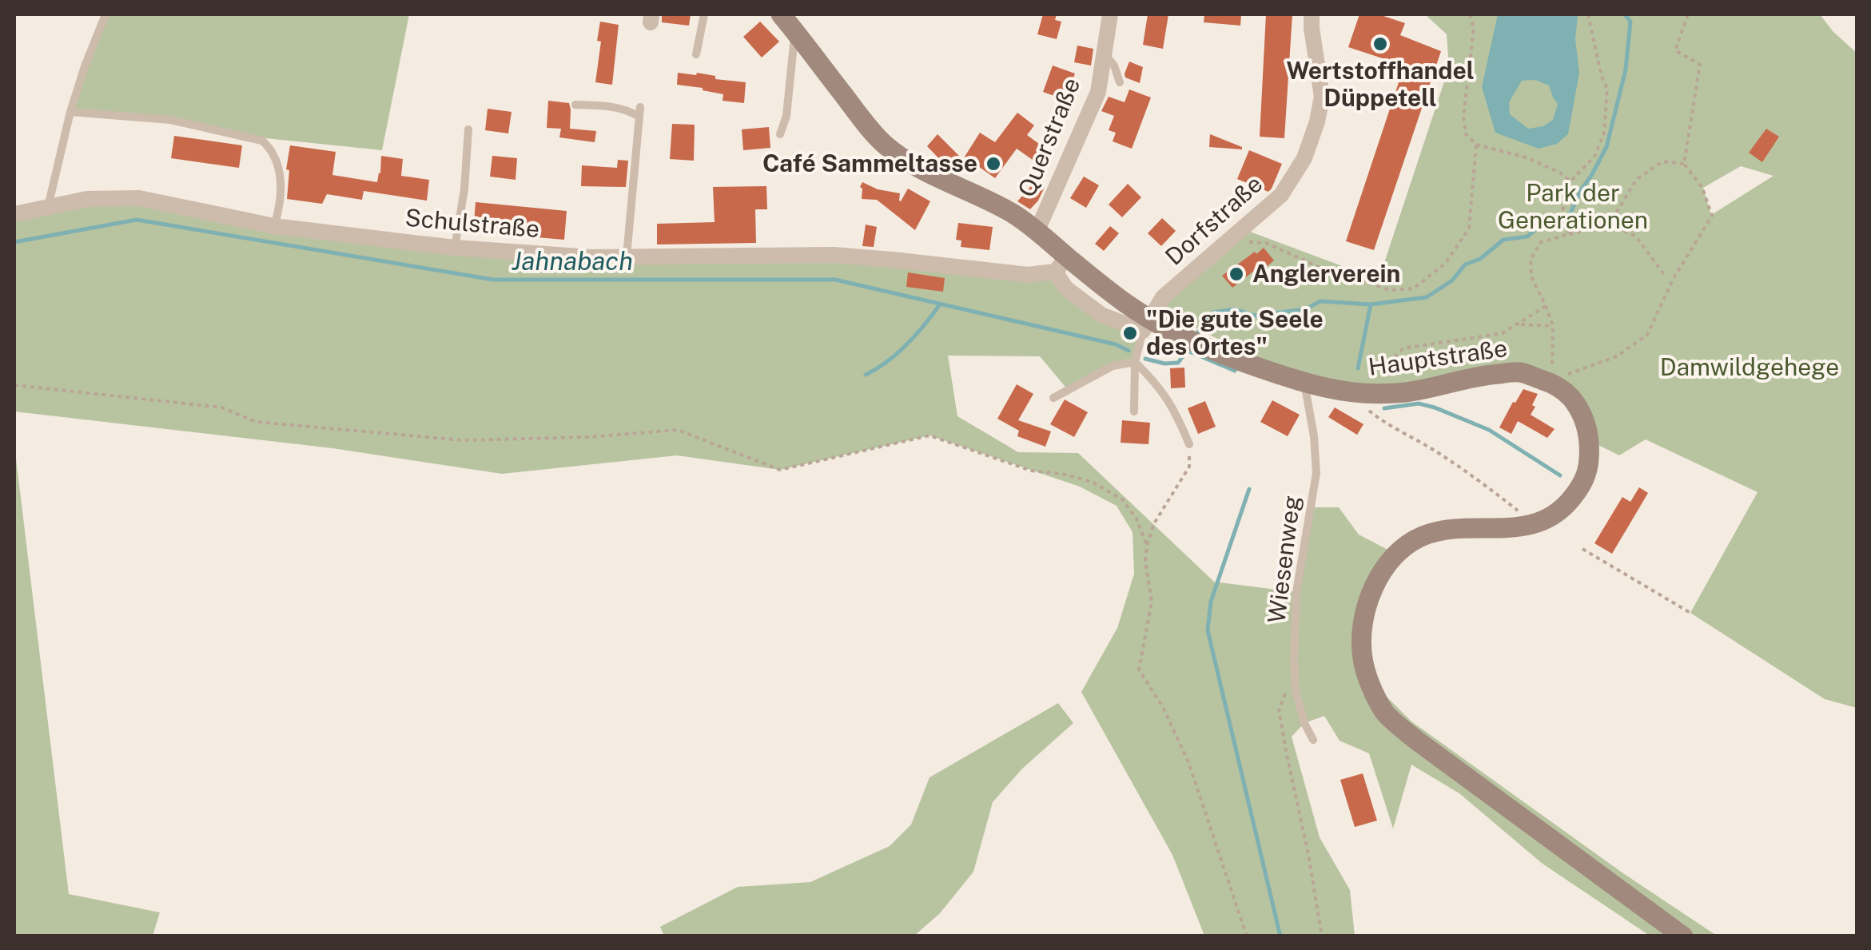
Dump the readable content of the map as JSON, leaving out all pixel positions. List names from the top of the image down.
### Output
{
  "streets": {
    "street": [
      "Querstraße",
      "Dorfstraße",
      "Schulstraße",
      "Hauptstraße"
    ],
    "lane": ["Wiesenweg"]
  },
  "crossings": [
    ["Querstraße", "Hauptstraße"],
    ["Dorfstraße", "Hauptstraße"],
    ["Schulstraße", "Hauptstraße"],
    ["Hauptstraße", "Wiesenweg"]
  ],
  "water": ["Jahnabach"],
  "parks": ["Park der Generationen", "Damwildgehege"],
  "places": [
    "Wertstoffhandel Düppetell",
    "Café Sammeltasse",
    "Anglerverein",
    "\"Die gute Seele des Ortes\""
  ]
}
